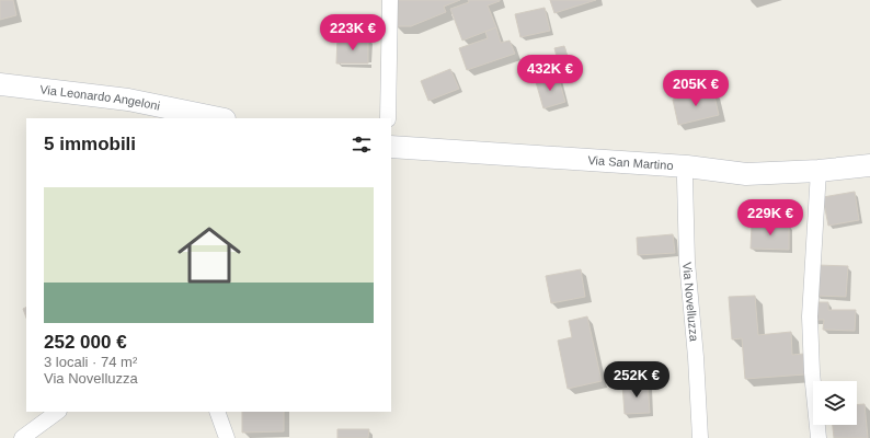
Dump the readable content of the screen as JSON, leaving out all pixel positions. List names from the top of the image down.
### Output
{
  "streets": {
    "street": ["Via Leonardo Angeloni", "Via San Martino", "Via Novelluzza"]
  },
  "crossings": [
    ["Via San Martino", "Via Novelluzza"]
  ],
  "page": {
    "price": [
      "223K €",
      "432K €",
      "205K €",
      "229K €",
      "252K €"
    ],
    "heading": "5 immobili",
    "list": [
      {
        "name": "252 000 €",
        "note": "3 locali · 74 m² · Via Novelluzza"
      }
    ]
  }
}
